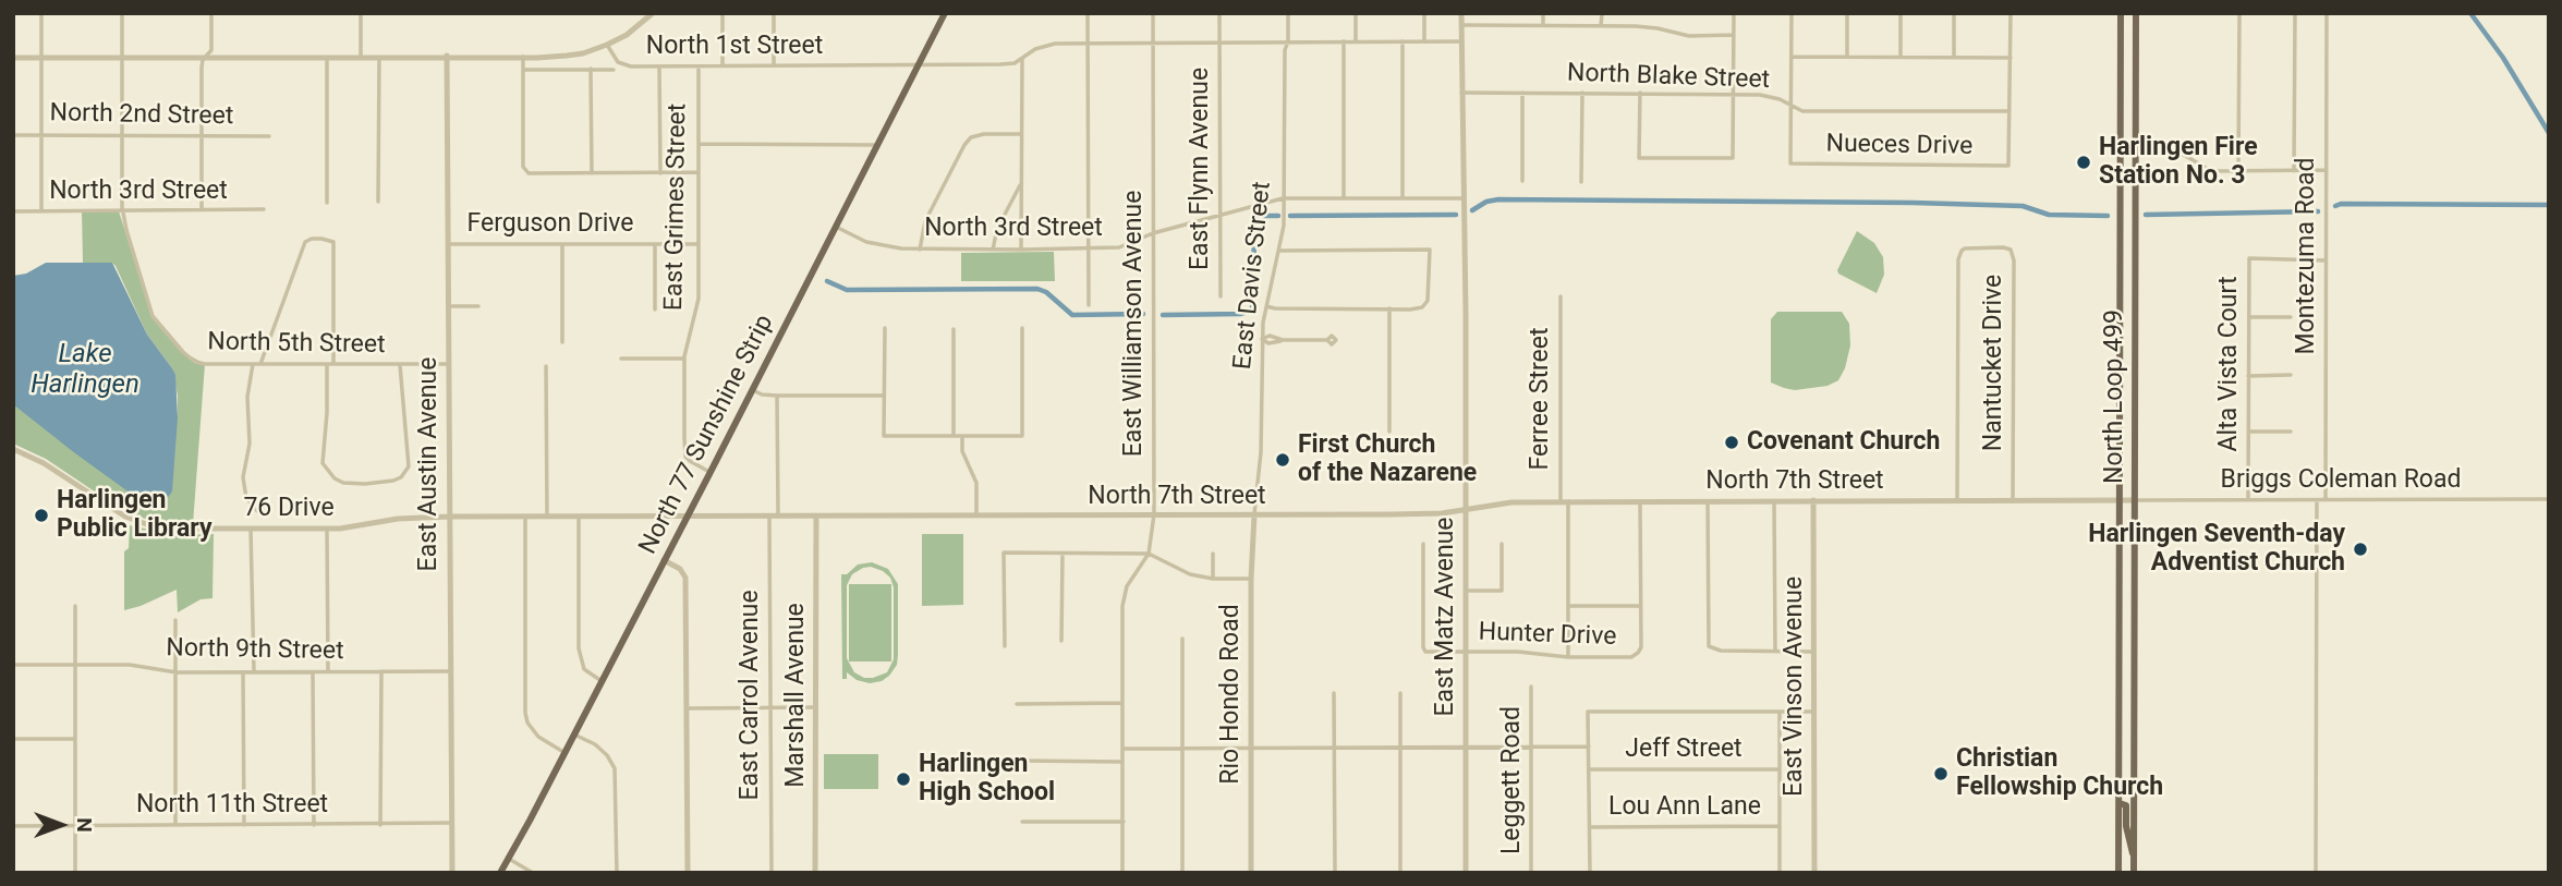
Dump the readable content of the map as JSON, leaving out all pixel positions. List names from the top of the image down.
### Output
{
  "streets": {
    "main road": ["North Loop 499", "North 77 Sunshine Strip"],
    "street": [
      "North 1st Street",
      "North Blake Street",
      "North 2nd Street",
      "Nueces Drive",
      "East Flynn Avenue",
      "North 3rd Street",
      "East Grimes Street",
      "Ferguson Drive",
      "Montezuma Road",
      "East Davis Street",
      "East Williamson Avenue",
      "North 5th Street",
      "Nantucket Drive",
      "Alta Vista Court",
      "Ferree Street",
      "East Austin Avenue",
      "Briggs Coleman Road",
      "North 7th Street",
      "76 Drive",
      "East Matz Avenue",
      "Hunter Drive",
      "North 9th Street",
      "East Vinson Avenue",
      "Rio Hondo Road",
      "East Carrol Avenue",
      "Marshall Avenue",
      "Jeff Street",
      "Leggett Road",
      "North 11th Street",
      "Lou Ann Lane"
    ]
  },
  "crossings": [
    ["North 1st Street", "East Flynn Avenue"],
    ["North 1st Street", "East Grimes Street"],
    ["North 1st Street", "East Davis Street"],
    ["North 1st Street", "East Williamson Avenue"],
    ["North 1st Street", "North 77 Sunshine Strip"],
    ["North 1st Street", "East Matz Avenue"],
    ["North Blake Street", "Nueces Drive"],
    ["North Blake Street", "East Matz Avenue"],
    ["East Flynn Avenue", "North 3rd Street"],
    ["North 3rd Street", "East Davis Street"],
    ["North 3rd Street", "East Williamson Avenue"],
    ["North 3rd Street", "North 5th Street"],
    ["North 3rd Street", "North 77 Sunshine Strip"],
    ["North 3rd Street", "East Matz Avenue"],
    ["East Grimes Street", "Ferguson Drive"],
    ["East Grimes Street", "North 77 Sunshine Strip"],
    ["Ferguson Drive", "East Austin Avenue"],
    ["Montezuma Road", "Alta Vista Court"],
    ["Montezuma Road", "Briggs Coleman Road"],
    ["East Davis Street", "North 7th Street"],
    ["East Davis Street", "Rio Hondo Road"],
    ["East Williamson Avenue", "North 7th Street"],
    ["North 5th Street", "East Austin Avenue"],
    ["Nantucket Drive", "North 7th Street"],
    ["Alta Vista Court", "Briggs Coleman Road"],
    ["North Loop 499", "Briggs Coleman Road"],
    ["North Loop 499", "North 7th Street"],
    ["Ferree Street", "North 7th Street"],
    ["North 77 Sunshine Strip", "North 7th Street"],
    ["East Austin Avenue", "North 7th Street"],
    ["East Austin Avenue", "76 Drive"],
    ["East Austin Avenue", "North 9th Street"],
    ["East Austin Avenue", "North 11th Street"],
    ["Briggs Coleman Road", "North 7th Street"],
    ["North 7th Street", "76 Drive"],
    ["North 7th Street", "East Matz Avenue"],
    ["North 7th Street", "East Vinson Avenue"],
    ["North 7th Street", "Rio Hondo Road"],
    ["North 7th Street", "East Carrol Avenue"],
    ["North 7th Street", "Marshall Avenue"],
    ["East Matz Avenue", "Hunter Drive"]
  ],
  "water": ["Lake Harlingen"],
  "places": [
    "Harlingen Fire Station No. 3",
    "Covenant Church",
    "First Church of the Nazarene",
    "Harlingen Public Library",
    "Harlingen Seventh-day Adventist Church",
    "Christian Fellowship Church",
    "Harlingen High School"
  ],
  "north": "right"
}
